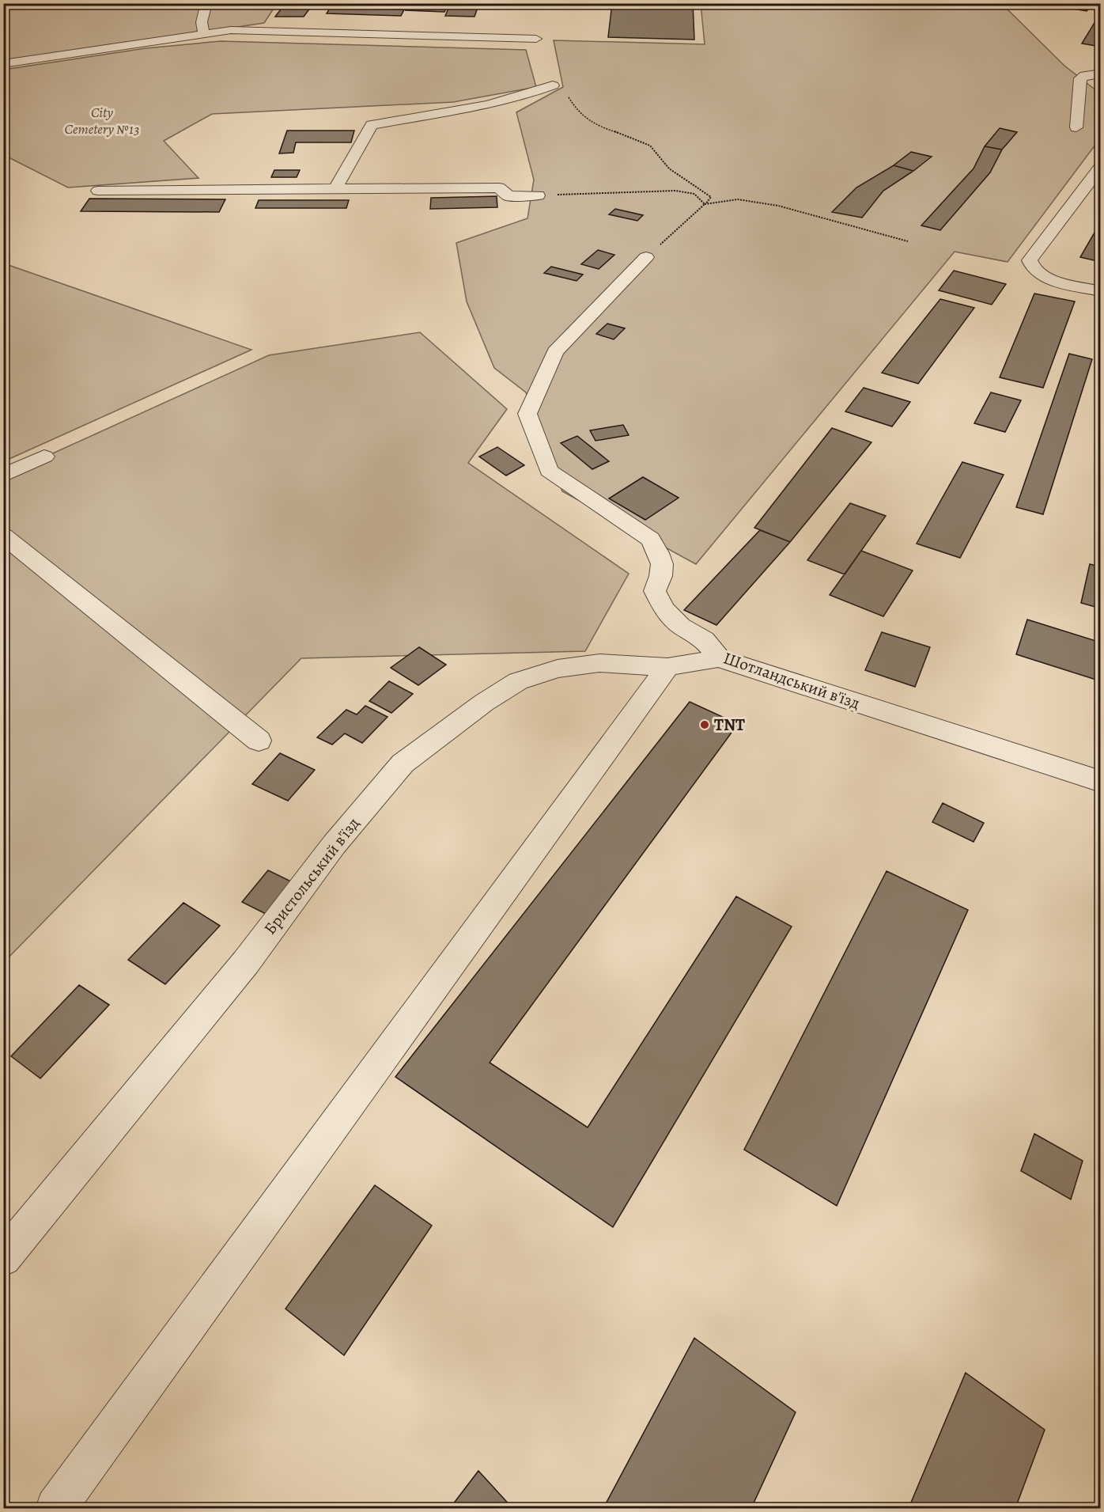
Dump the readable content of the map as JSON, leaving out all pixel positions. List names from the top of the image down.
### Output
{
  "streets": {
    "street": ["Шотландський в'їзд", "Бристольський в'їзд"]
  },
  "crossings": [
    ["Шотландський в'їзд", "Бристольський в'їзд"]
  ],
  "parks": ["City Cemetery №13"],
  "places": ["TNT"]
}
